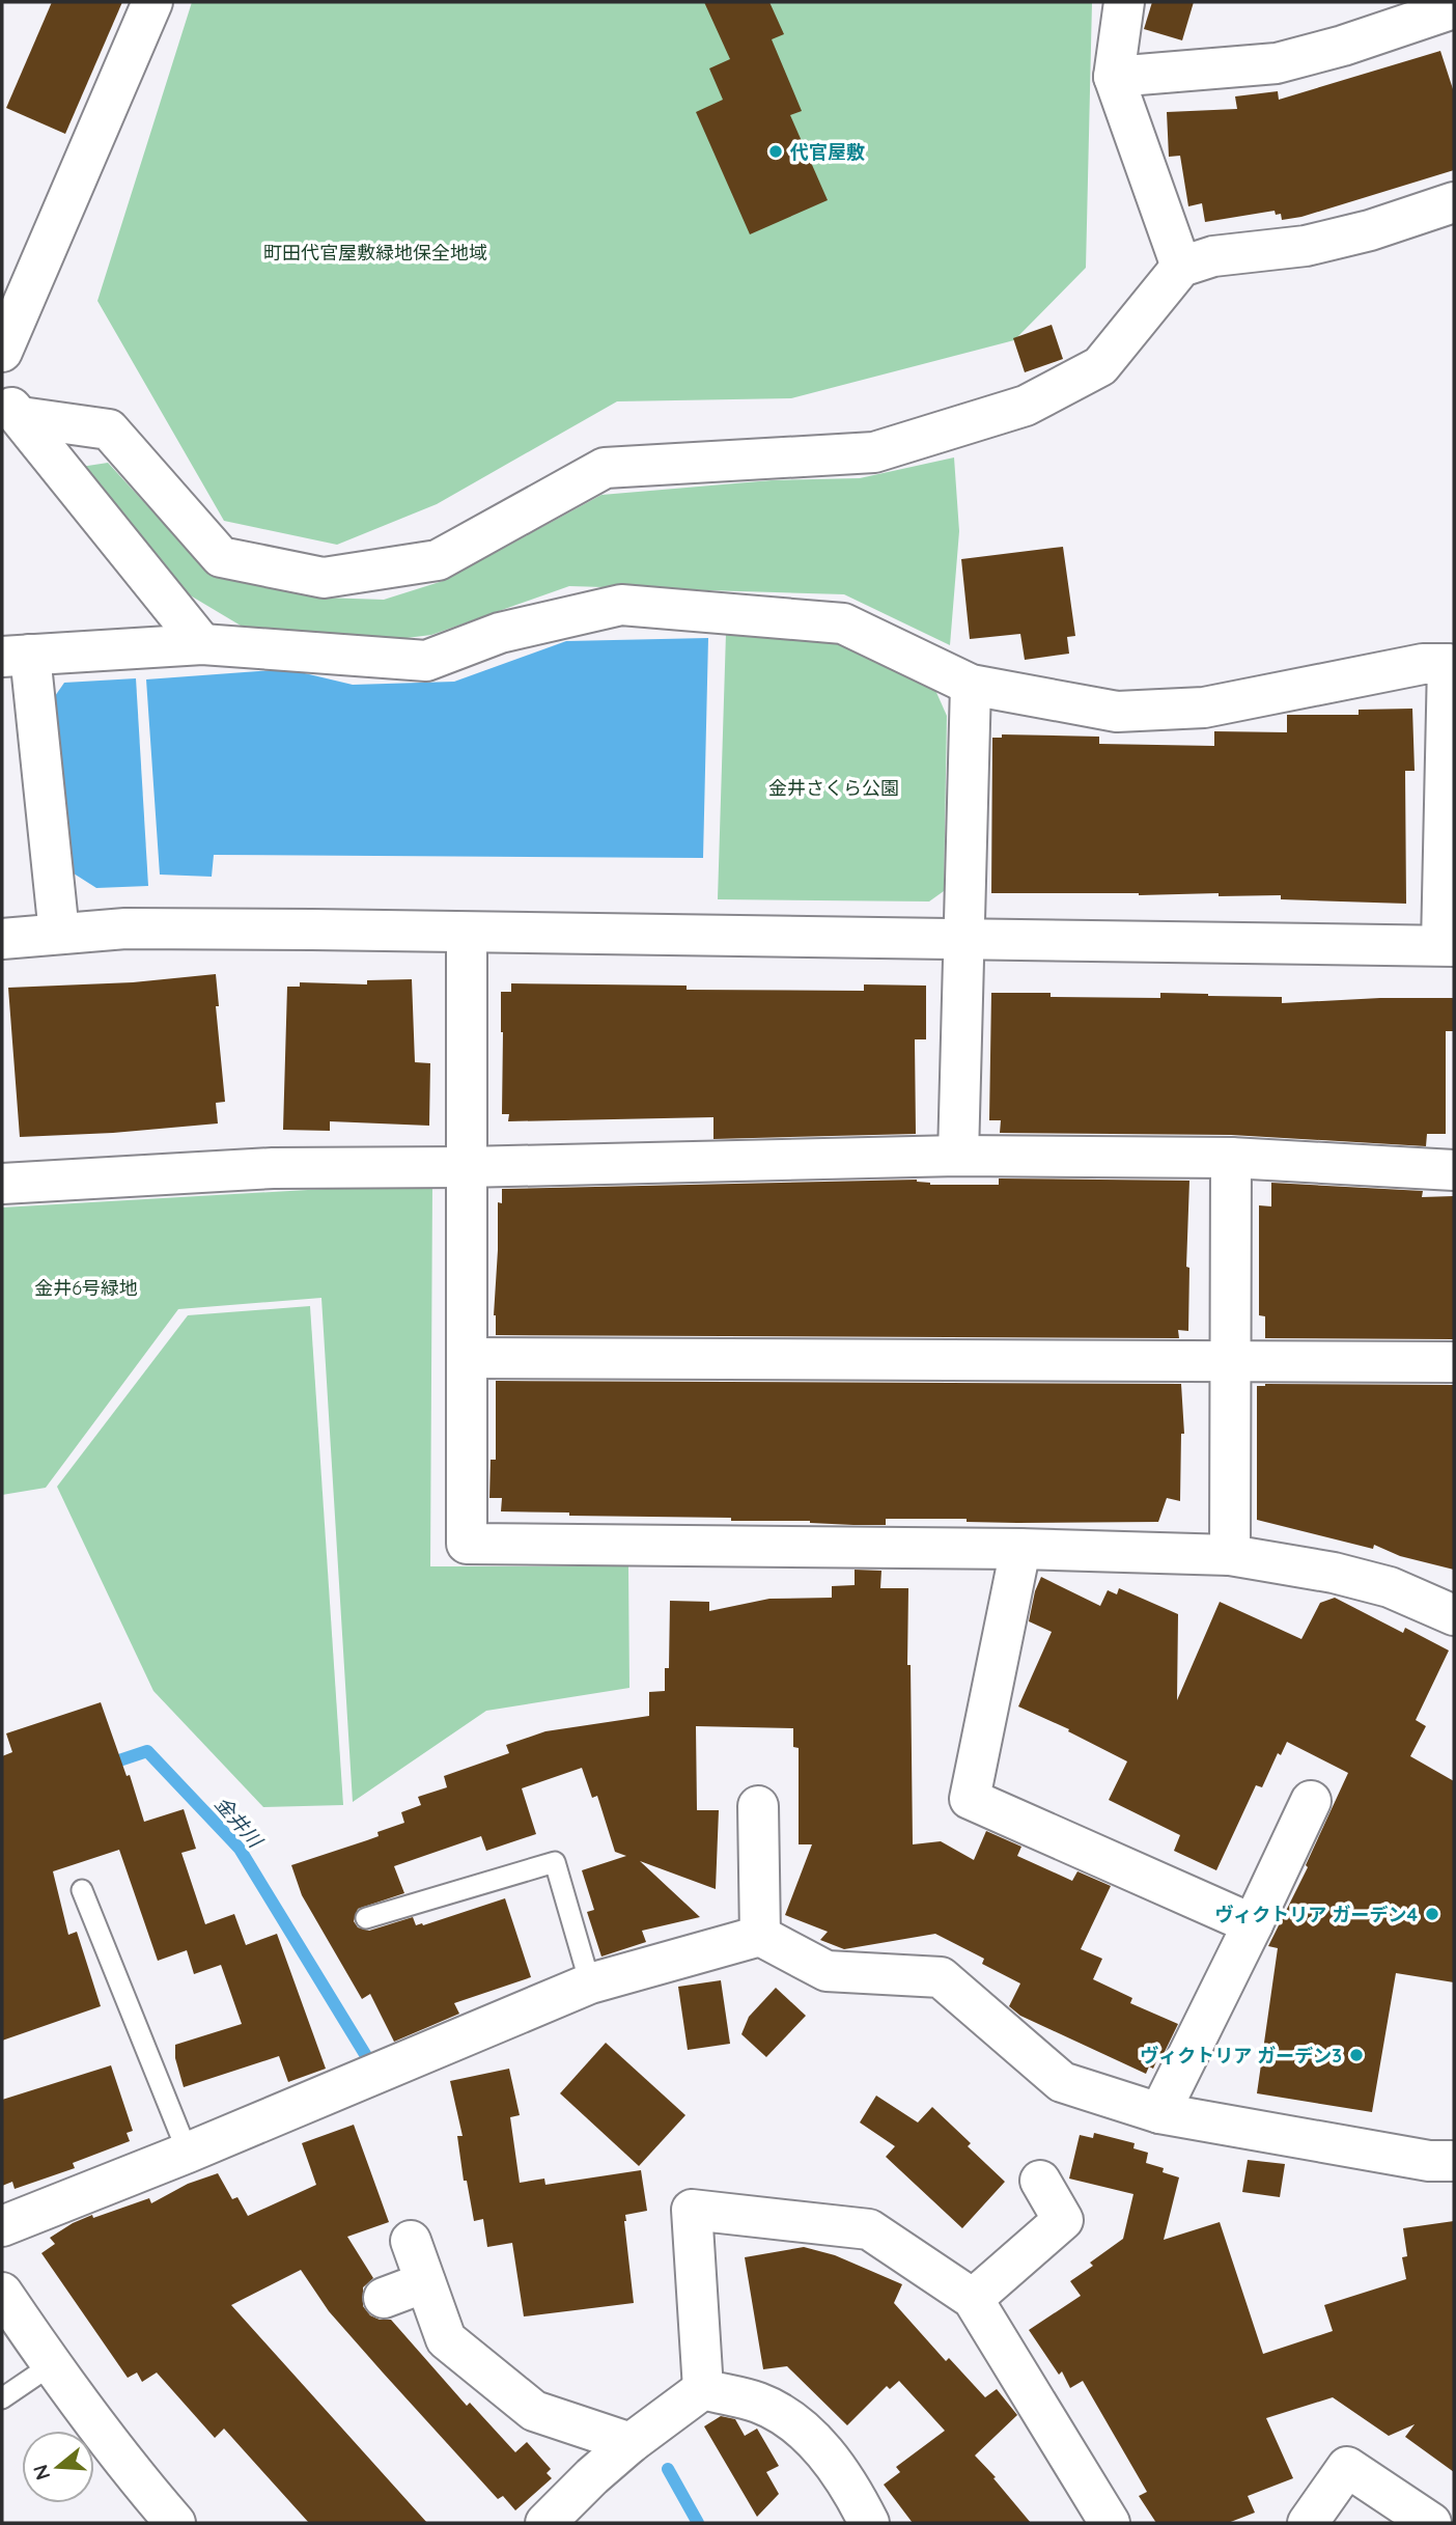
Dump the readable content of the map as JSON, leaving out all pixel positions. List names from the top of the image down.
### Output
{
  "water": ["金井川"],
  "parks": ["町田代官屋敷緑地保全地域", "金井さくら公園", "金井6号緑地"],
  "places": ["代官屋敷", "ヴィクトリア ガーデン4", "ヴィクトリア ガーデン3"],
  "north": "left"
}
